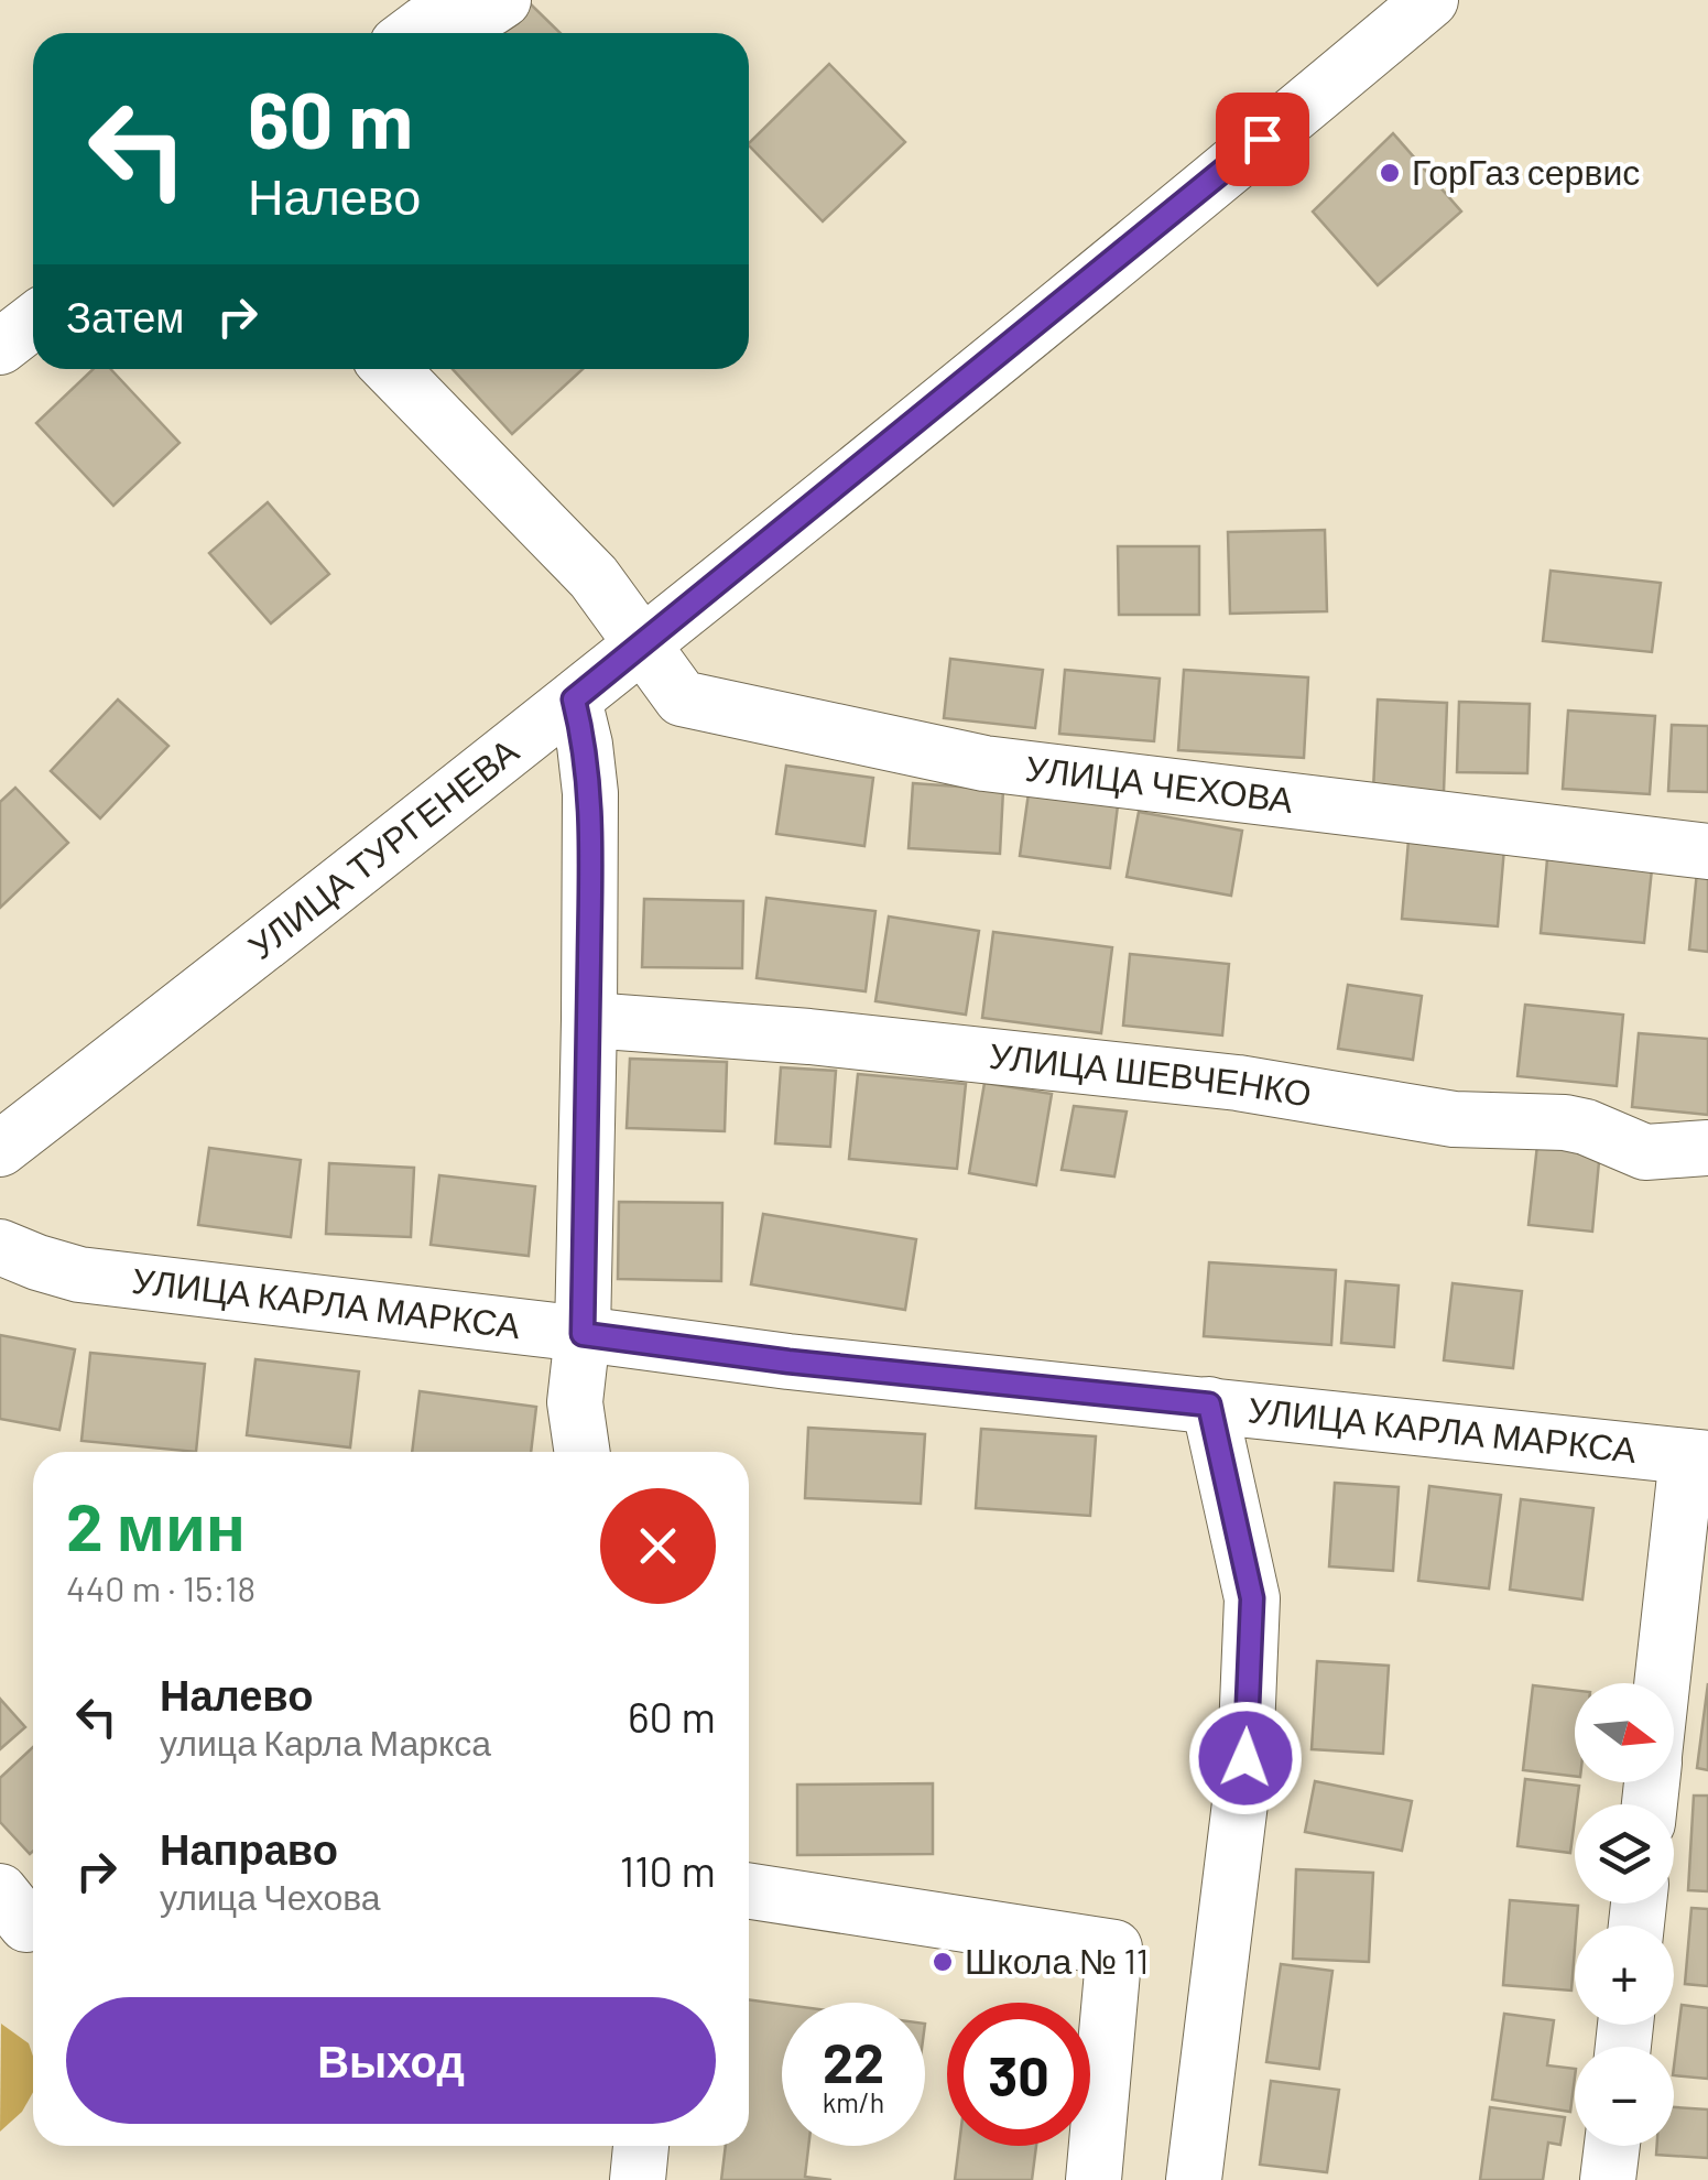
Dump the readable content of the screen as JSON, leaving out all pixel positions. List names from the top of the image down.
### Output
{
  "streets": {
    "street": [
      "УЛИЦА ЧЕХОВА",
      "УЛИЦА ТУРГЕНЕВА",
      "УЛИЦА ШЕВЧЕНКО",
      "УЛИЦА КАРЛА МАРКСА"
    ]
  },
  "crossings": [
    ["УЛИЦА ЧЕХОВА", "УЛИЦА ТУРГЕНЕВА"]
  ],
  "places": ["ГорГаз сервис", "Школа № 11"],
  "north": "right",
  "page": {
    "turn": ["60 m", "Налево"],
    "then": "Затем",
    "heading": ["2 мин", "440 m · 15:18"],
    "list": [
      {
        "name": "Налево",
        "note": "улица Карла Маркса",
        "value": "60 m"
      },
      {
        "name": "Направо",
        "note": "улица Чехова",
        "value": "110 m"
      }
    ],
    "map_buttons": ["+", "−"],
    "buttons": "Выход",
    "speed": "22 km/h",
    "limit": "30"
  }
}
